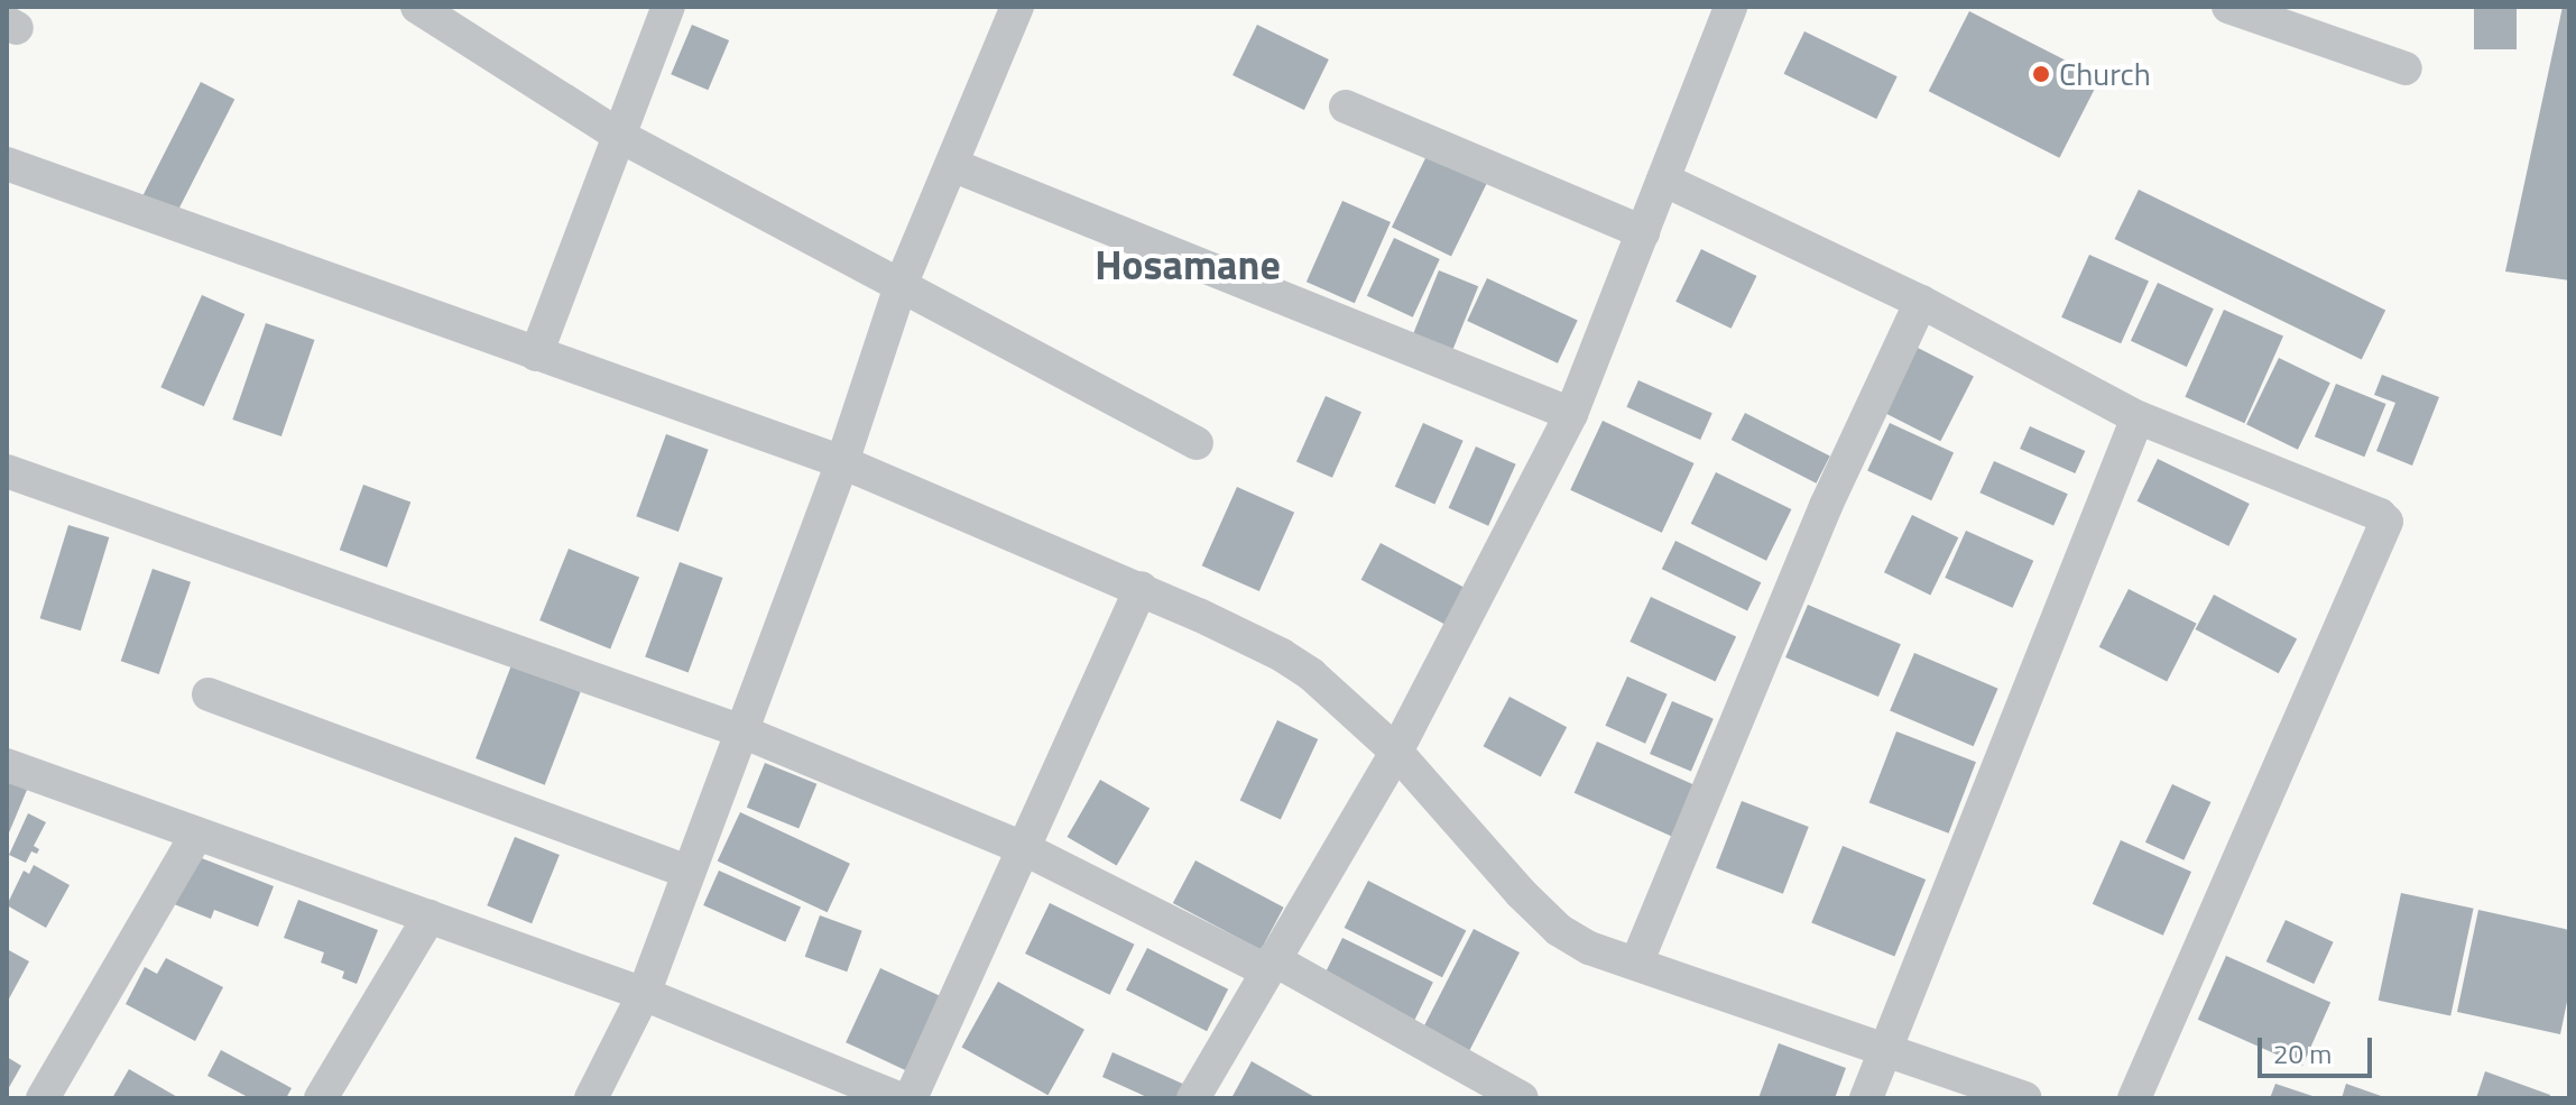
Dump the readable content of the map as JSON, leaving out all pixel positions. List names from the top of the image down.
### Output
{
  "districts": ["Hosamane"],
  "places": ["Church"],
  "scale_bar": "20 m"
}
